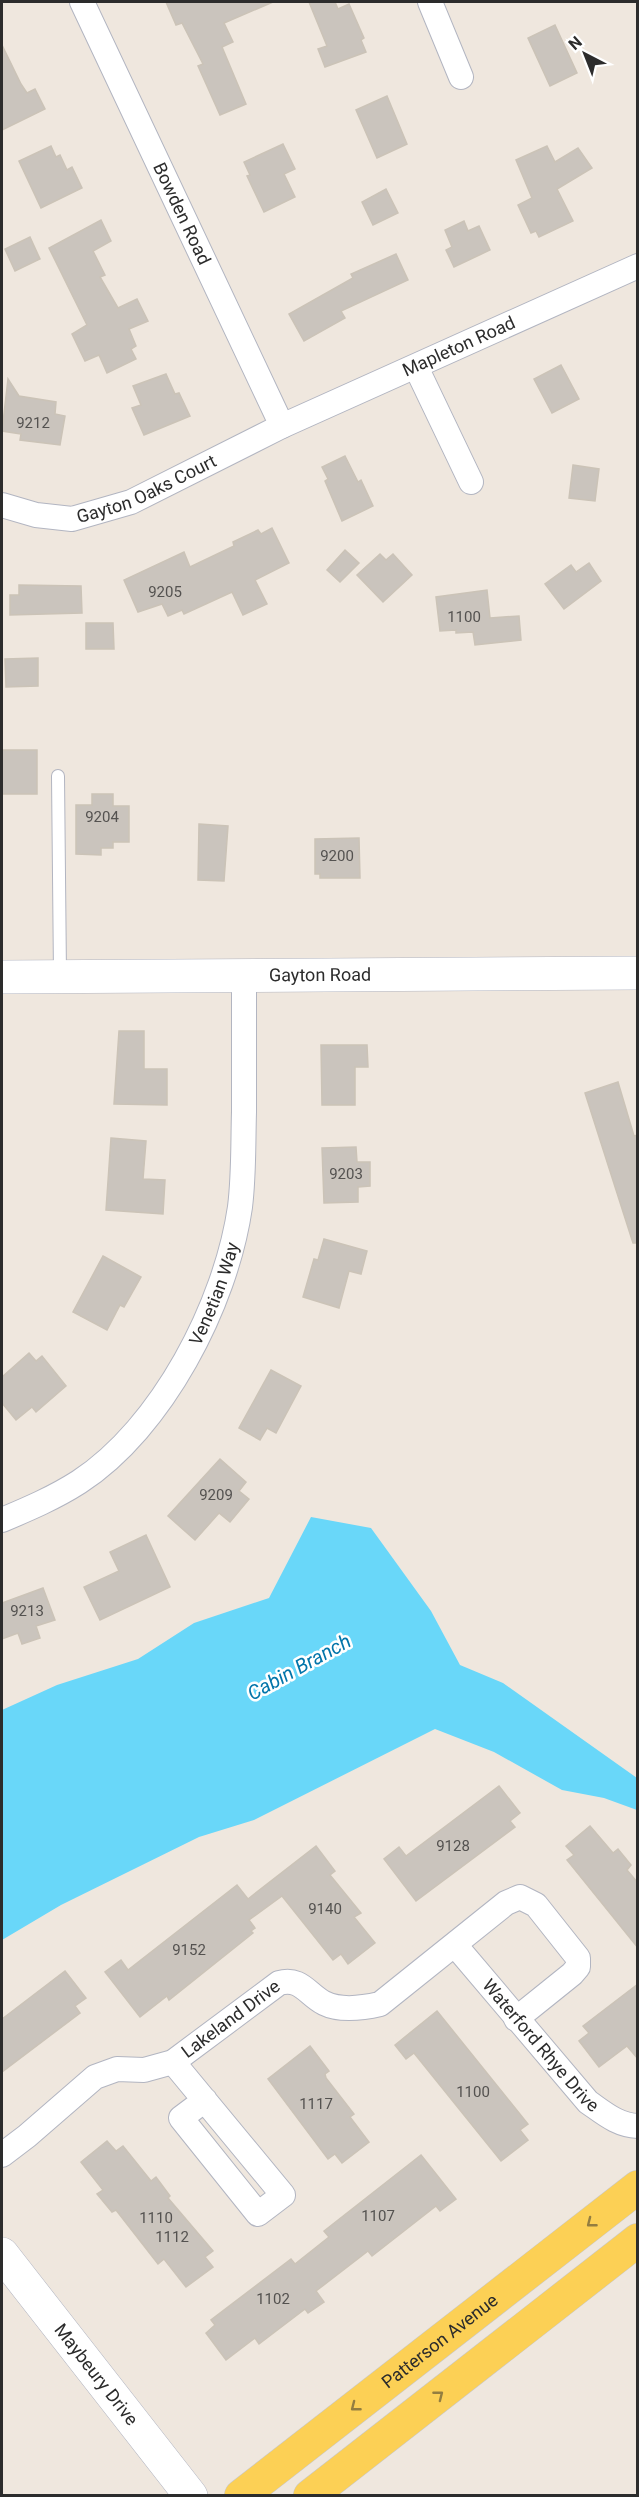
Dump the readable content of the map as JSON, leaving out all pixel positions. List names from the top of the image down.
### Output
{
  "streets": {
    "main road": ["Patterson Avenue"],
    "street": [
      "Bowden Road",
      "Mapleton Road",
      "Gayton Oaks Court",
      "Gayton Road",
      "Venetian Way",
      "Lakeland Drive",
      "Waterford Rhye Drive",
      "Maybeury Drive"
    ]
  },
  "crossings": [
    ["Bowden Road", "Mapleton Road"],
    ["Bowden Road", "Gayton Oaks Court"],
    ["Mapleton Road", "Gayton Oaks Court"],
    ["Gayton Road", "Venetian Way"],
    ["Lakeland Drive", "Waterford Rhye Drive"]
  ],
  "water": ["Cabin Branch"],
  "house_numbers": [
    "9212",
    "9205",
    "1100",
    "9204",
    "9200",
    "9203",
    "9209",
    "9213",
    "9128",
    "9140",
    "9152",
    "1100",
    "1117",
    "1107",
    "1110",
    "1112",
    "1102"
  ],
  "north": "top left"
}
